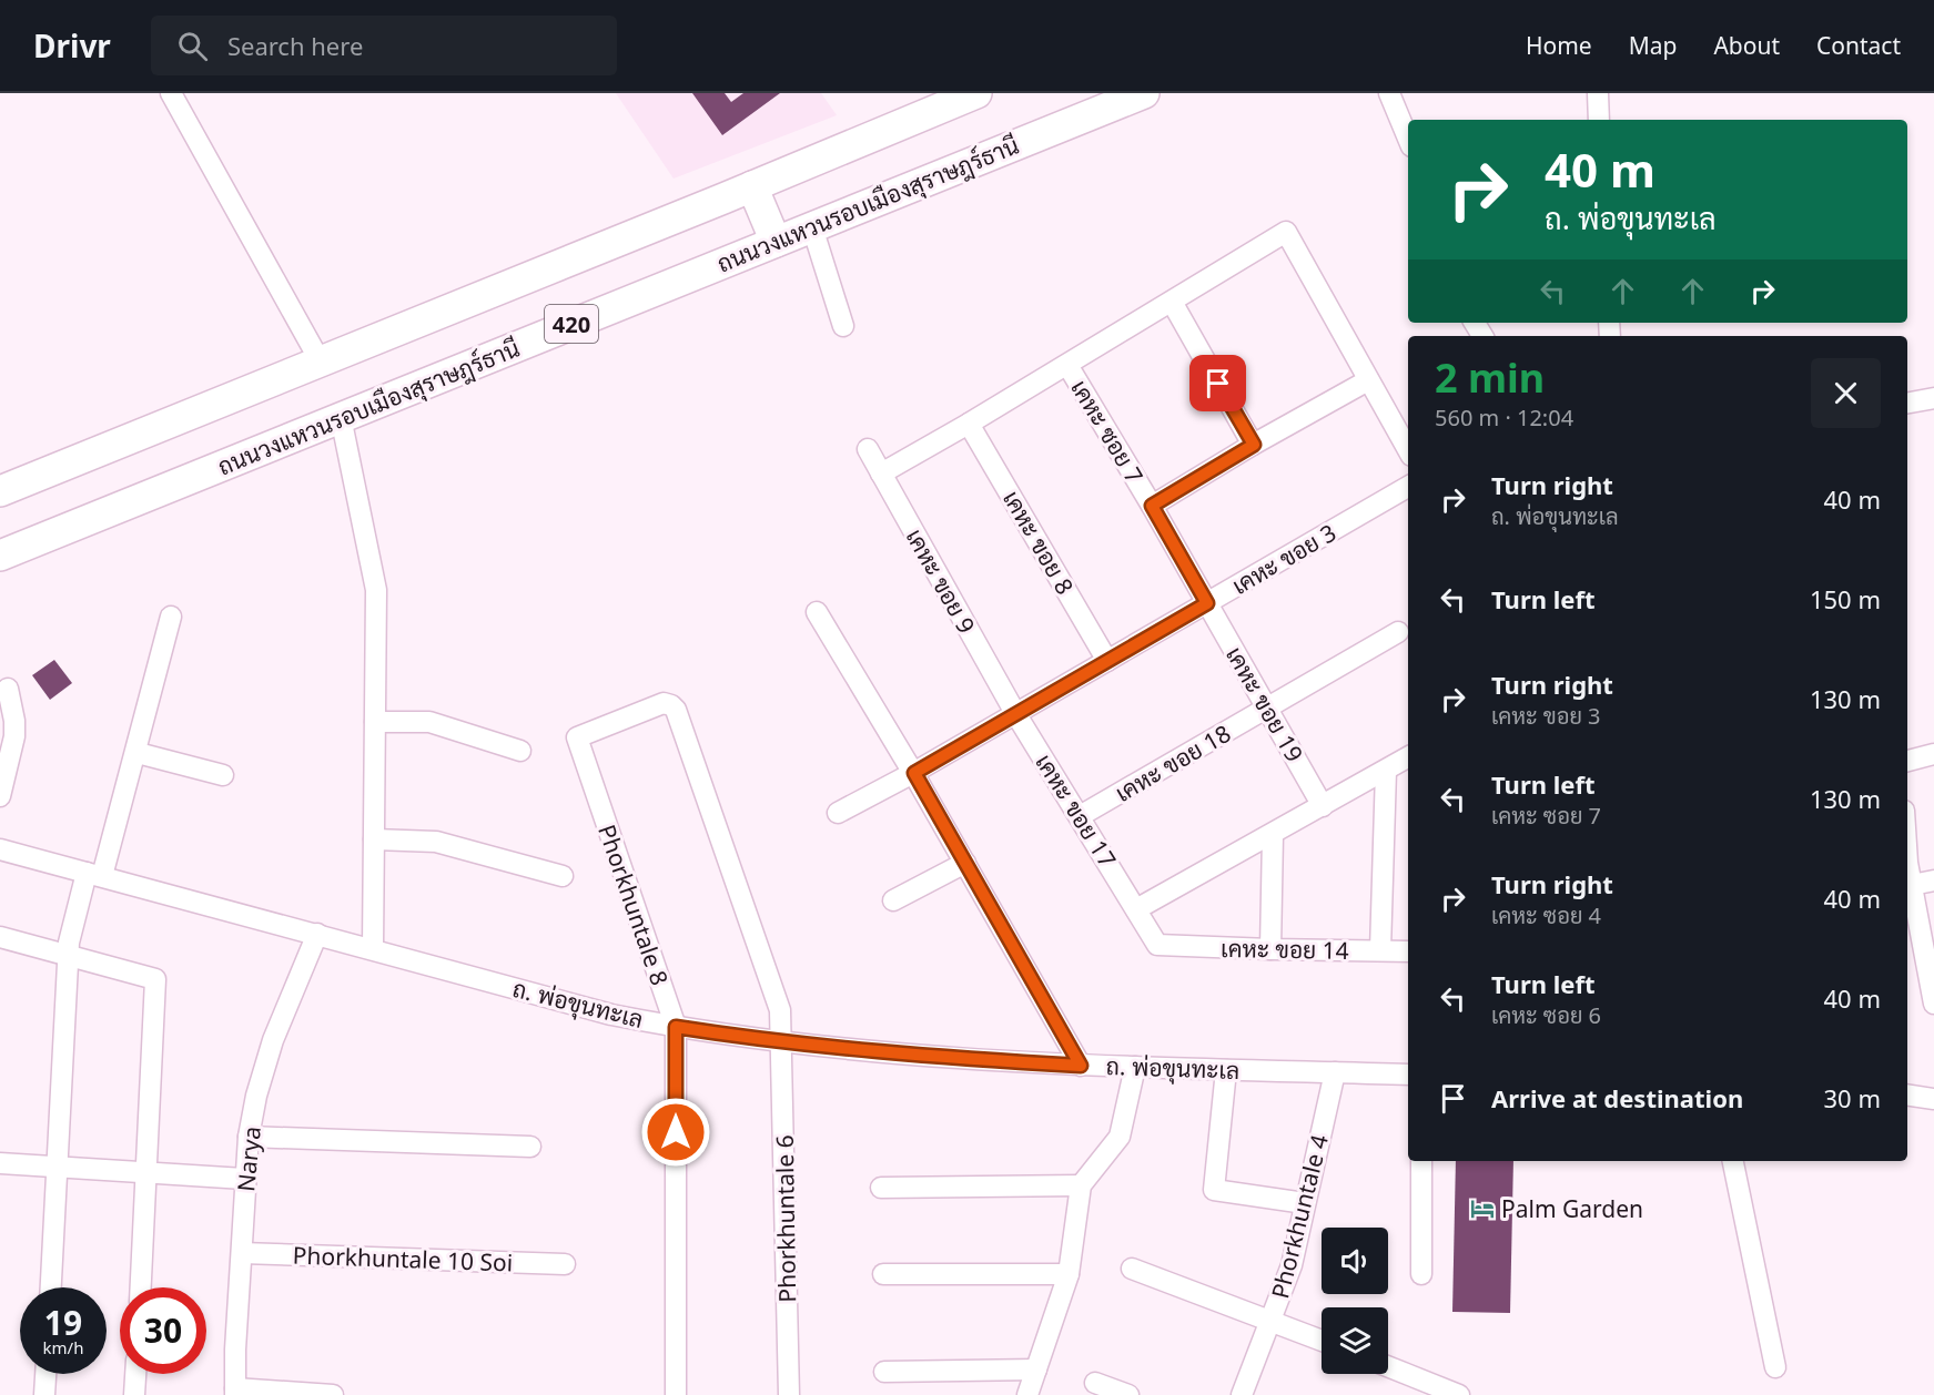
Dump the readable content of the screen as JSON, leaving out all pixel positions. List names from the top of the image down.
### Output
{
  "streets": {
    "highway": ["ถนนวงแหวนรอบเมืองสุราษฎร์ธานี", "420"],
    "street": [
      "เคหะ ซอย 7",
      "เคหะ ขอย 8",
      "เคหะ ขอย 3",
      "เคหะ ขอย 9",
      "เคหะ ขอย 19",
      "เคหะ ขอย 18",
      "เคหะ ขอย 17",
      "Phorkhuntale 8",
      "เคหะ ขอย 14",
      "ถ. พ่อขุนทะเล",
      "Narya",
      "Phorkhuntale 4",
      "Phorkhuntale 6",
      "Phorkhuntale 10 Soi"
    ]
  },
  "crossings": [
    ["เคหะ ซอย 7", "เคหะ ขอย 3"],
    ["เคหะ ซอย 7", "เคหะ ขอย 19"],
    ["เคหะ ขอย 8", "เคหะ ขอย 3"],
    ["เคหะ ขอย 3", "เคหะ ขอย 9"],
    ["เคหะ ขอย 3", "เคหะ ขอย 19"],
    ["เคหะ ขอย 3", "เคหะ ขอย 17"],
    ["เคหะ ขอย 9", "เคหะ ขอย 17"],
    ["เคหะ ขอย 19", "เคหะ ขอย 18"],
    ["เคหะ ขอย 18", "เคหะ ขอย 17"],
    ["เคหะ ขอย 17", "เคหะ ขอย 14"],
    ["Phorkhuntale 8", "ถ. พ่อขุนทะเล"],
    ["Phorkhuntale 8", "Phorkhuntale 6"],
    ["ถ. พ่อขุนทะเล", "Narya"],
    ["ถ. พ่อขุนทะเล", "Phorkhuntale 4"],
    ["ถ. พ่อขุนทะเล", "Phorkhuntale 6"],
    ["Narya", "Phorkhuntale 10 Soi"]
  ],
  "places": {
    "hotel": ["Palm Garden"]
  },
  "page": {
    "header": "Drivr",
    "search": "Search here",
    "nav": [
      "Home",
      "Map",
      "About",
      "Contact"
    ],
    "turn": ["40 m", "ถ. พ่อขุนทะเล"],
    "heading": ["2 min", "560 m · 12:04"],
    "list": [
      {
        "name": "Turn right",
        "note": "ถ. พ่อขุนทะเล",
        "value": "40 m"
      },
      {
        "name": "Turn left",
        "value": "150 m"
      },
      {
        "name": "Turn right",
        "note": "เคหะ ขอย 3",
        "value": "130 m"
      },
      {
        "name": "Turn left",
        "note": "เคหะ ซอย 7",
        "value": "130 m"
      },
      {
        "name": "Turn right",
        "note": "เคหะ ซอย 4",
        "value": "40 m"
      },
      {
        "name": "Turn left",
        "note": "เคหะ ซอย 6",
        "value": "40 m"
      },
      {
        "name": "Arrive at destination",
        "value": "30 m"
      }
    ],
    "speed": "19 km/h",
    "limit": "30"
  }
}
